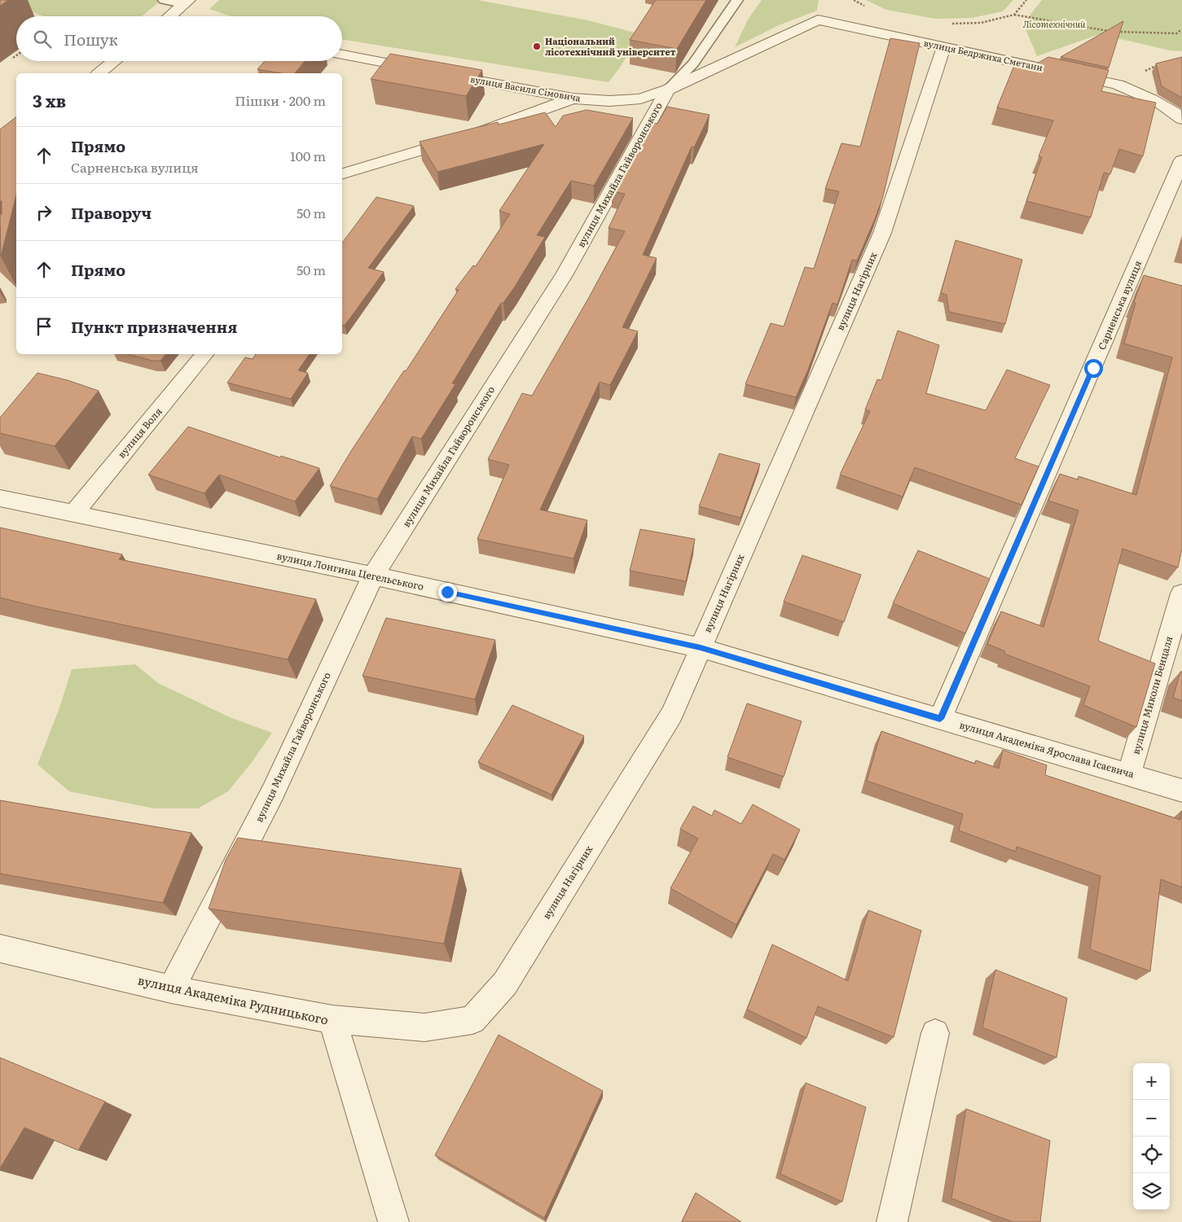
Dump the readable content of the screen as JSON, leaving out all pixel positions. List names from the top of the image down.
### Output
{
  "streets": {
    "street": [
      "вулиця Бедржиха Сметани",
      "вулиця Василя Сімовича",
      "вулиця Михайла Гайворонського",
      "вулиця Нагірних",
      "Сарненська вулиця",
      "вулиця Воля",
      "вулиця Лонгина Цегельського",
      "вулиця Миколи Бенцаля",
      "вулиця Академіка Ярослава Ісаєвича",
      "вулиця Академіка Рудницького"
    ]
  },
  "crossings": [
    ["вулиця Бедржиха Сметани", "вулиця Василя Сімовича"],
    ["вулиця Бедржиха Сметани", "вулиця Михайла Гайворонського"],
    ["вулиця Бедржиха Сметани", "вулиця Нагірних"],
    ["вулиця Василя Сімовича", "вулиця Михайла Гайворонського"],
    ["вулиця Михайла Гайворонського", "вулиця Лонгина Цегельського"],
    ["вулиця Михайла Гайворонського", "вулиця Академіка Рудницького"],
    ["вулиця Нагірних", "вулиця Лонгина Цегельського"],
    ["вулиця Нагірних", "вулиця Академіка Ярослава Ісаєвича"],
    ["вулиця Нагірних", "вулиця Академіка Рудницького"],
    ["Сарненська вулиця", "вулиця Академіка Ярослава Ісаєвича"],
    ["вулиця Воля", "вулиця Лонгина Цегельського"],
    ["вулиця Лонгина Цегельського", "вулиця Академіка Ярослава Ісаєвича"],
    ["вулиця Миколи Бенцаля", "вулиця Академіка Ярослава Ісаєвича"]
  ],
  "parks": ["Лісотехнічний"],
  "places": ["Національний лісотехнічний університет"],
  "page": {
    "search": "Пошук",
    "heading": ["3 хв", "Пішки · 200 m"],
    "list": [
      ["Прямо", "Сарненська вулиця", "100 m"],
      ["Праворуч", "50 m"],
      ["Прямо", "50 m"],
      "Пункт призначення"
    ],
    "map_buttons": ["+", "−"]
  }
}
